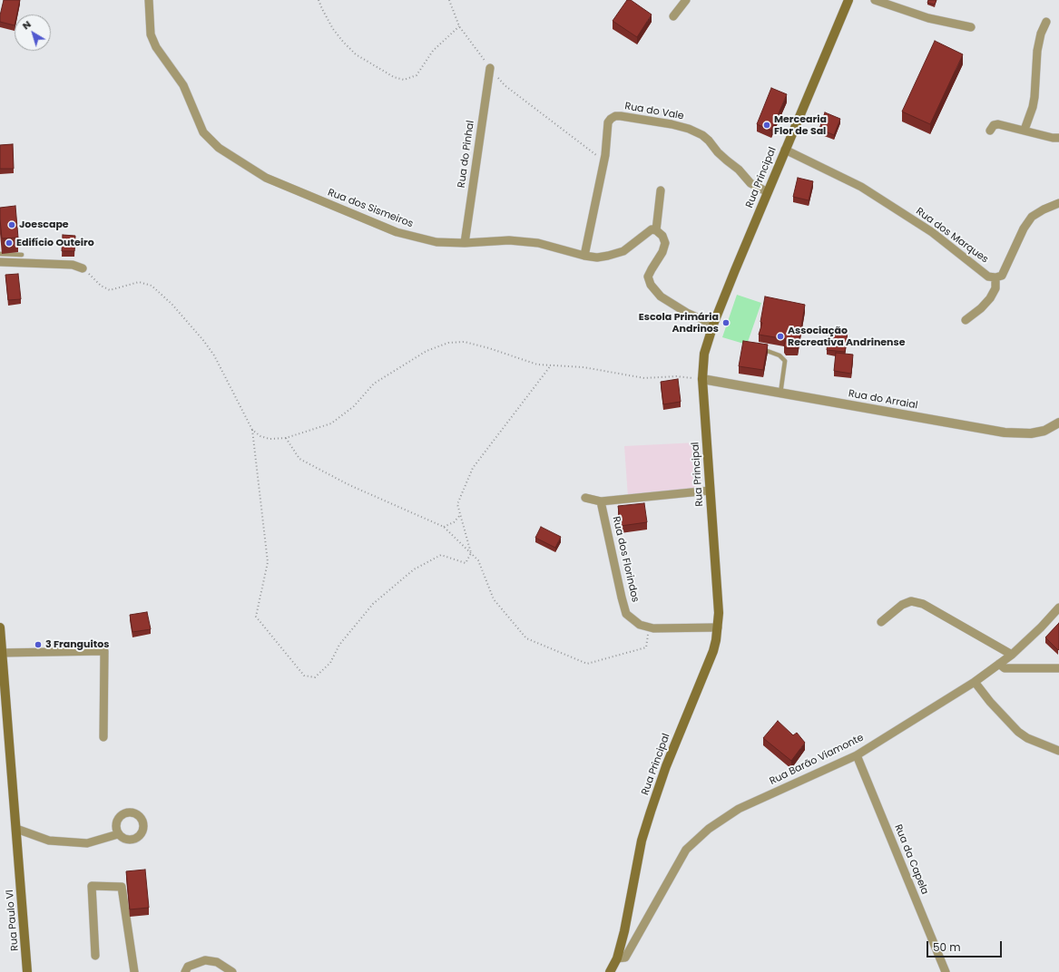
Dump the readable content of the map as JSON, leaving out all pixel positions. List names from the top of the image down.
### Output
{
  "streets": {
    "main road": ["Rua Principal", "Rua Paulo VI"],
    "street": [
      "Rua do Vale",
      "Rua do Pinhal",
      "Rua dos Sismeiros",
      "Rua dos Marques",
      "Rua do Arraial",
      "Rua dos Florindos",
      "Rua Barão Viamonte",
      "Rua da Capela"
    ]
  },
  "crossings": [
    ["Rua do Vale", "Rua Principal"],
    ["Rua do Vale", "Rua dos Sismeiros"],
    ["Rua do Pinhal", "Rua dos Sismeiros"],
    ["Rua Principal", "Rua dos Marques"],
    ["Rua Principal", "Rua do Arraial"],
    ["Rua Principal", "Rua dos Florindos"],
    ["Rua Principal", "Rua Barão Viamonte"],
    ["Rua Barão Viamonte", "Rua da Capela"]
  ],
  "places": [
    "Mercearia Flor de Sal",
    "Joescape",
    "Edifício Outeiro",
    "Escola Primária Andrinos",
    "Associação Recreativa Andrinense",
    "3 Franguitos"
  ],
  "scale_bar": "50 m",
  "north": "top left"
}
